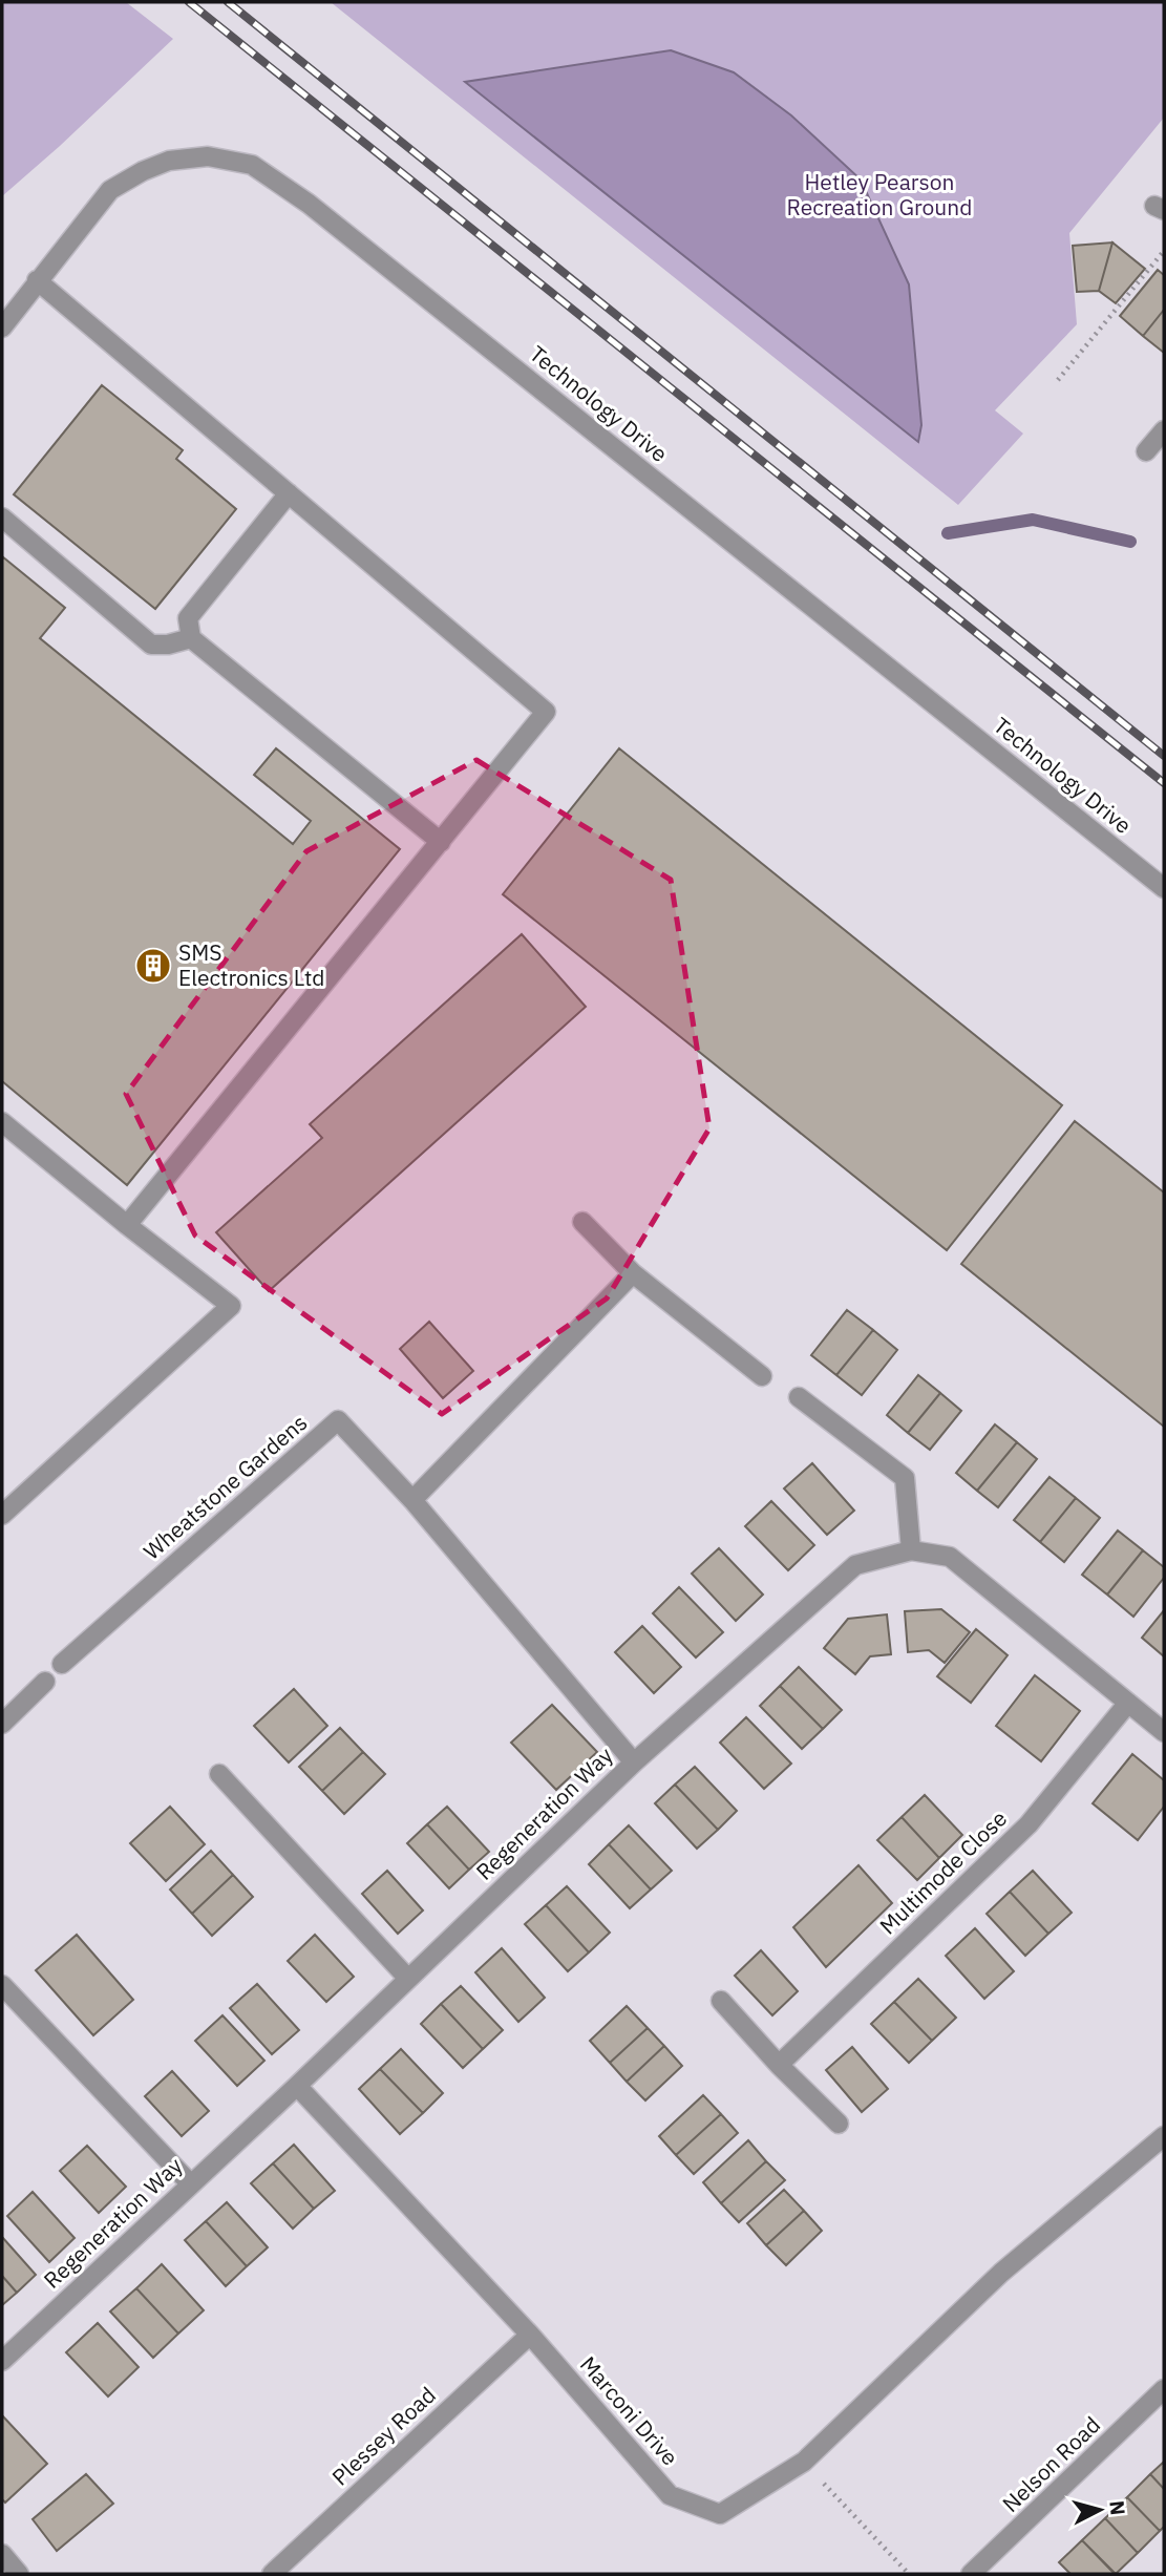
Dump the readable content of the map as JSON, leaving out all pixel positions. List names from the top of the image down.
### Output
{
  "streets": {
    "street": [
      "Technology Drive",
      "Wheatstone Gardens",
      "Regeneration Way",
      "Multimode Close",
      "Marconi Drive",
      "Plessey Road",
      "Nelson Road"
    ]
  },
  "crossings": [
    ["Wheatstone Gardens", "Regeneration Way"],
    ["Regeneration Way", "Multimode Close"],
    ["Regeneration Way", "Marconi Drive"],
    ["Marconi Drive", "Plessey Road"]
  ],
  "parks": ["Hetley Pearson Recreation Ground"],
  "places": {
    "building": ["SMS Electronics Ltd"]
  },
  "north": "right"
}
